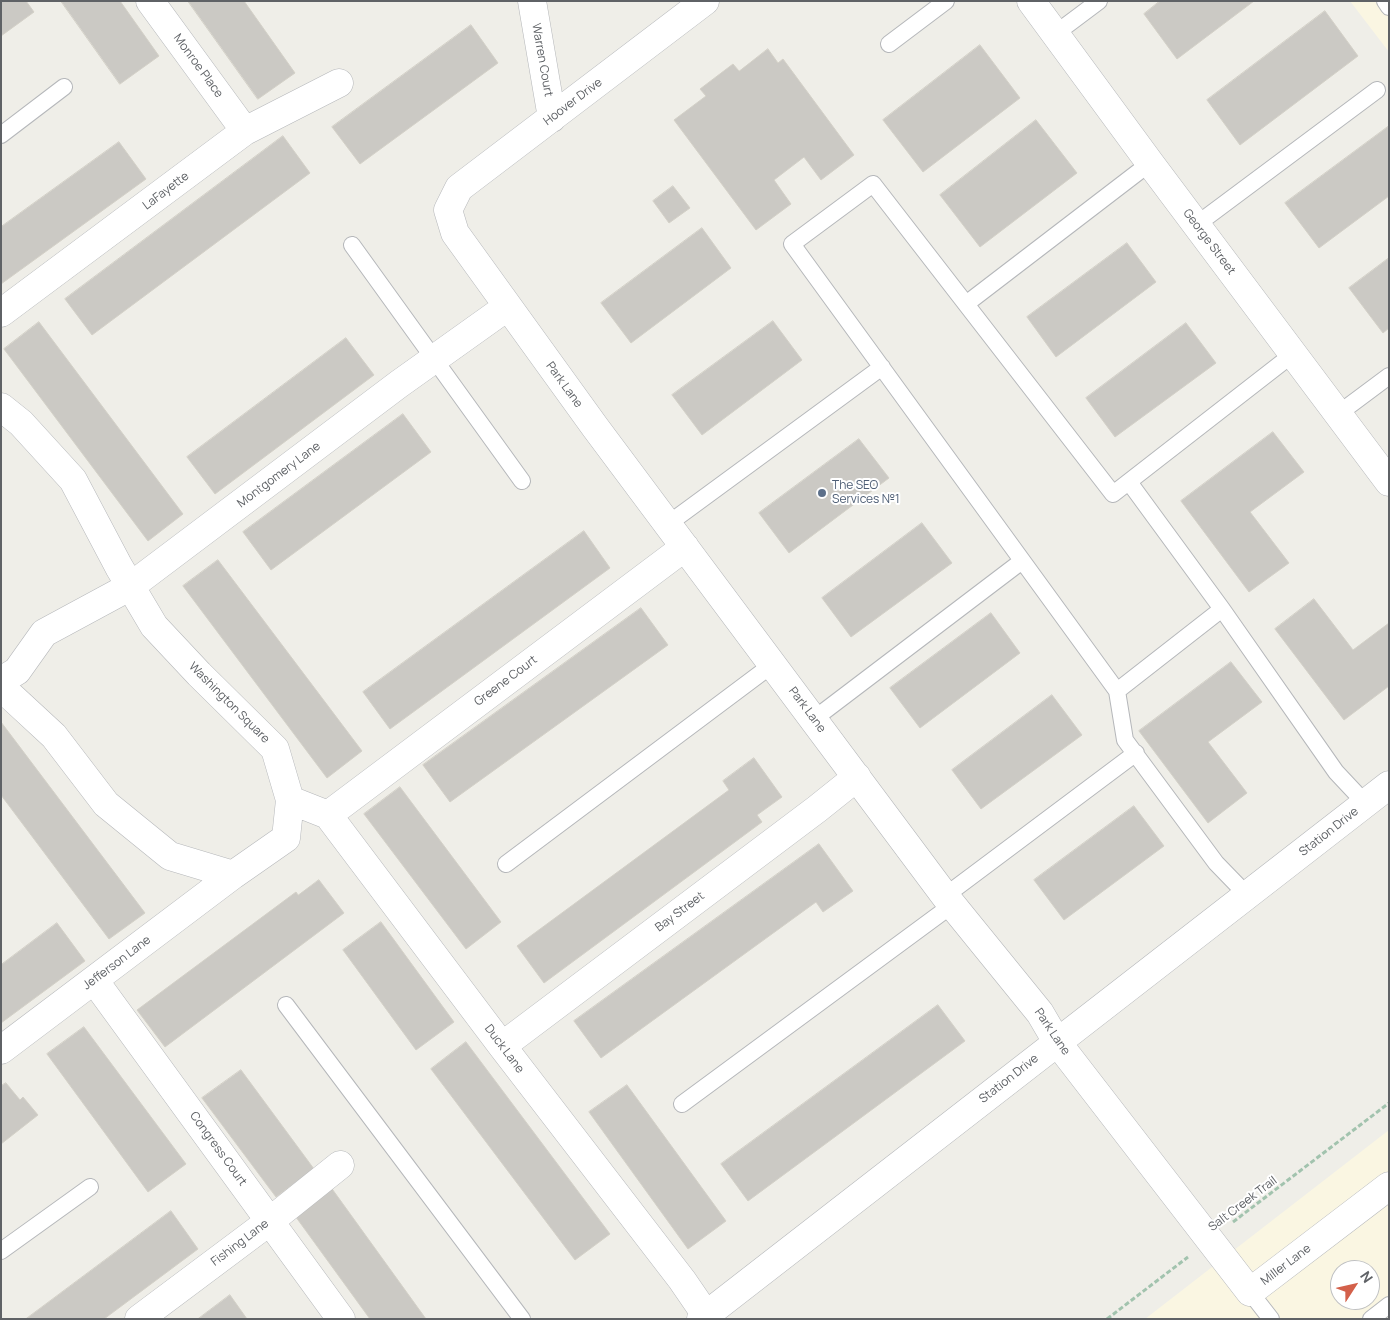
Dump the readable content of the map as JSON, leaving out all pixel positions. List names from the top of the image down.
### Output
{
  "streets": {
    "street": [
      "Warren Court",
      "Monroe Place",
      "Hoover Drive",
      "LaFayette",
      "George Street",
      "Park Lane",
      "Montgomery Lane",
      "Greene Court",
      "Washington Square",
      "Station Drive",
      "Bay Street",
      "Jefferson Lane",
      "Duck Lane",
      "Congress Court",
      "Fishing Lane",
      "Miller Lane"
    ],
    "path": ["Salt Creek Trail"]
  },
  "crossings": [
    ["Warren Court", "Hoover Drive"],
    ["Monroe Place", "LaFayette"],
    ["Hoover Drive", "Park Lane"],
    ["Park Lane", "Montgomery Lane"],
    ["Park Lane", "Greene Court"],
    ["Park Lane", "Station Drive"],
    ["Park Lane", "Bay Street"],
    ["Park Lane", "Miller Lane"],
    ["Montgomery Lane", "Washington Square"],
    ["Greene Court", "Duck Lane"],
    ["Washington Square", "Jefferson Lane"],
    ["Station Drive", "Duck Lane"],
    ["Bay Street", "Duck Lane"],
    ["Jefferson Lane", "Congress Court"],
    ["Congress Court", "Fishing Lane"],
    ["Salt Creek Trail", "Miller Lane"]
  ],
  "places": ["The SEO Services №1"],
  "north": "top right"
}
